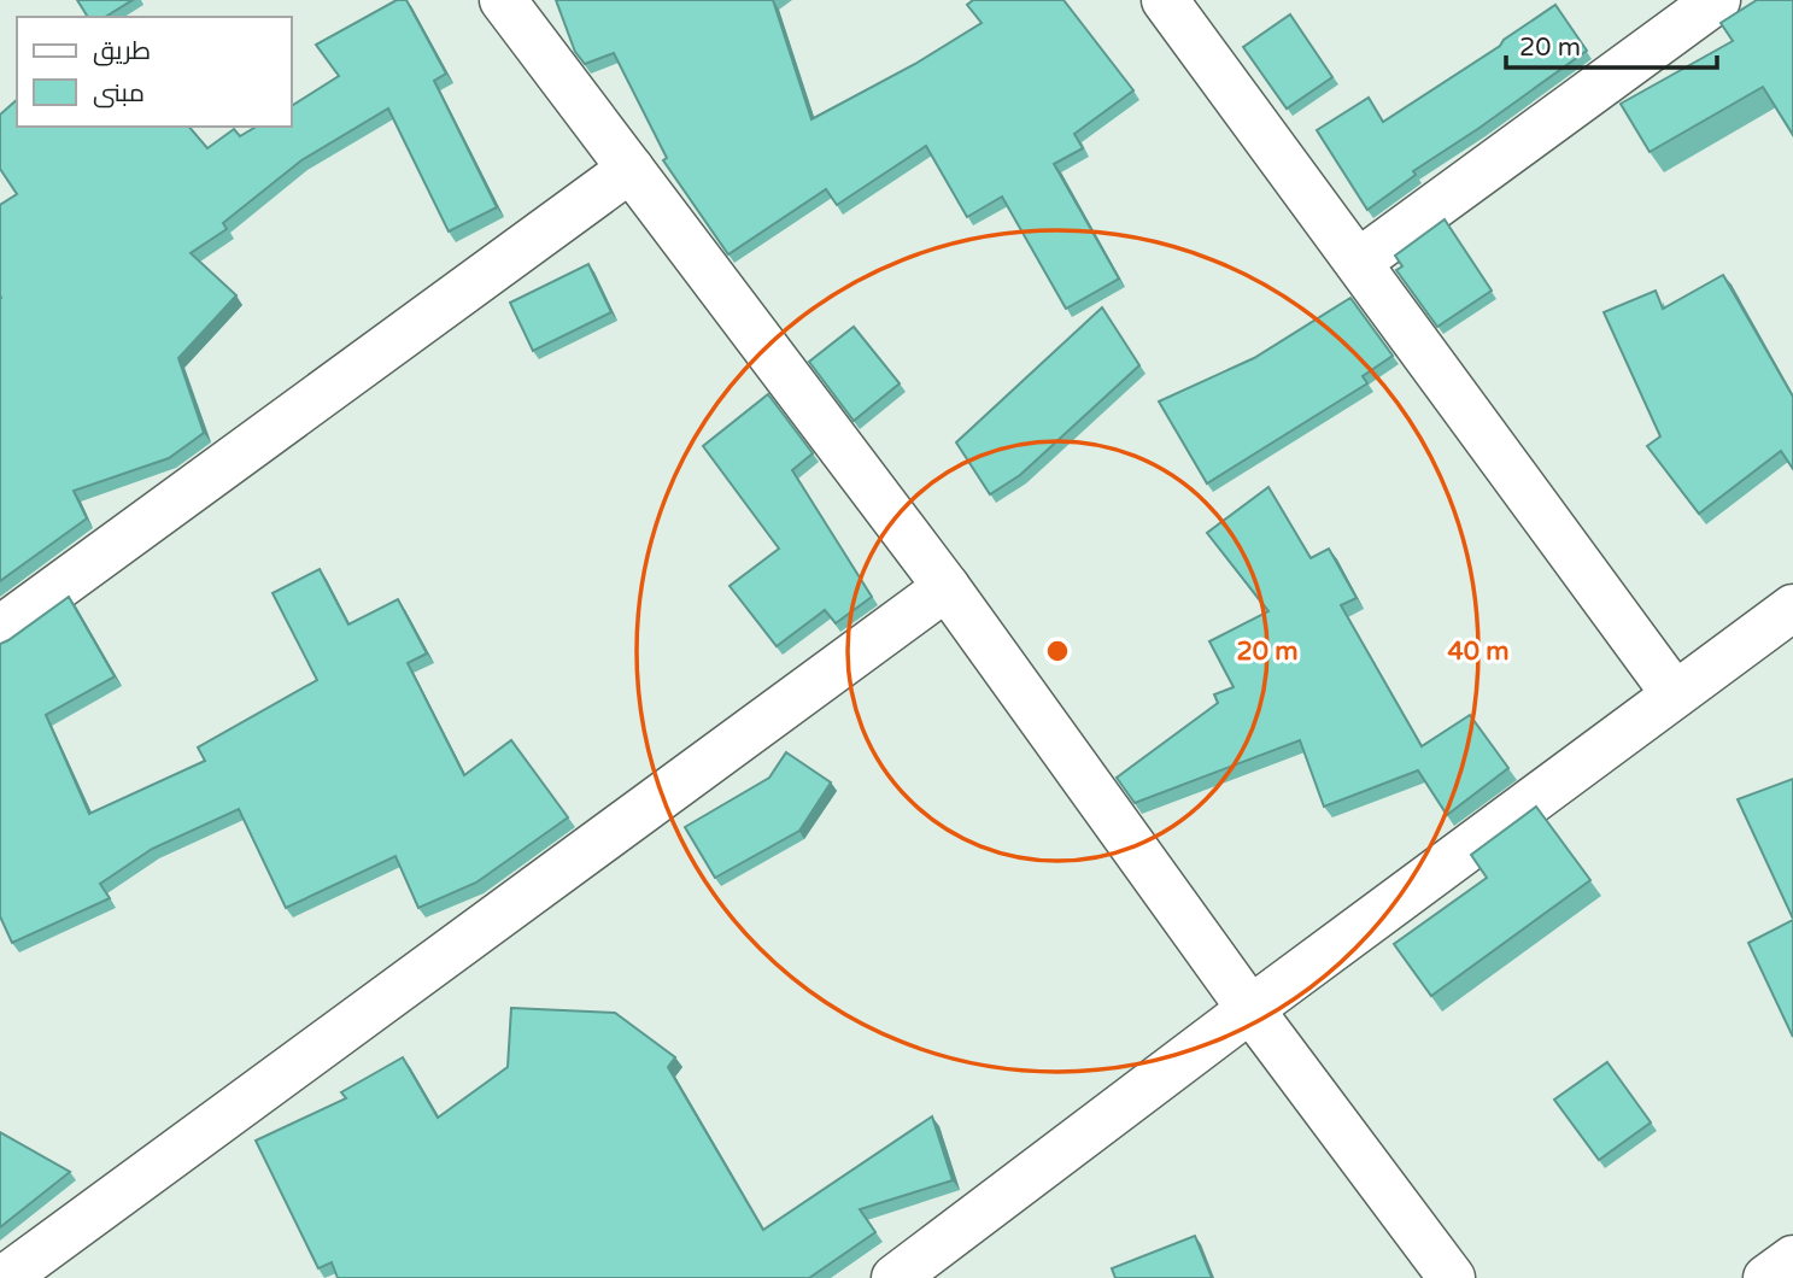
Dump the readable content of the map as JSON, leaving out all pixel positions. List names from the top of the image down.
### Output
{
  "legend": ["طريق", "مبنى"],
  "scale_bar": "20 m",
  "rings": ["20 m", "40 m"]
}
